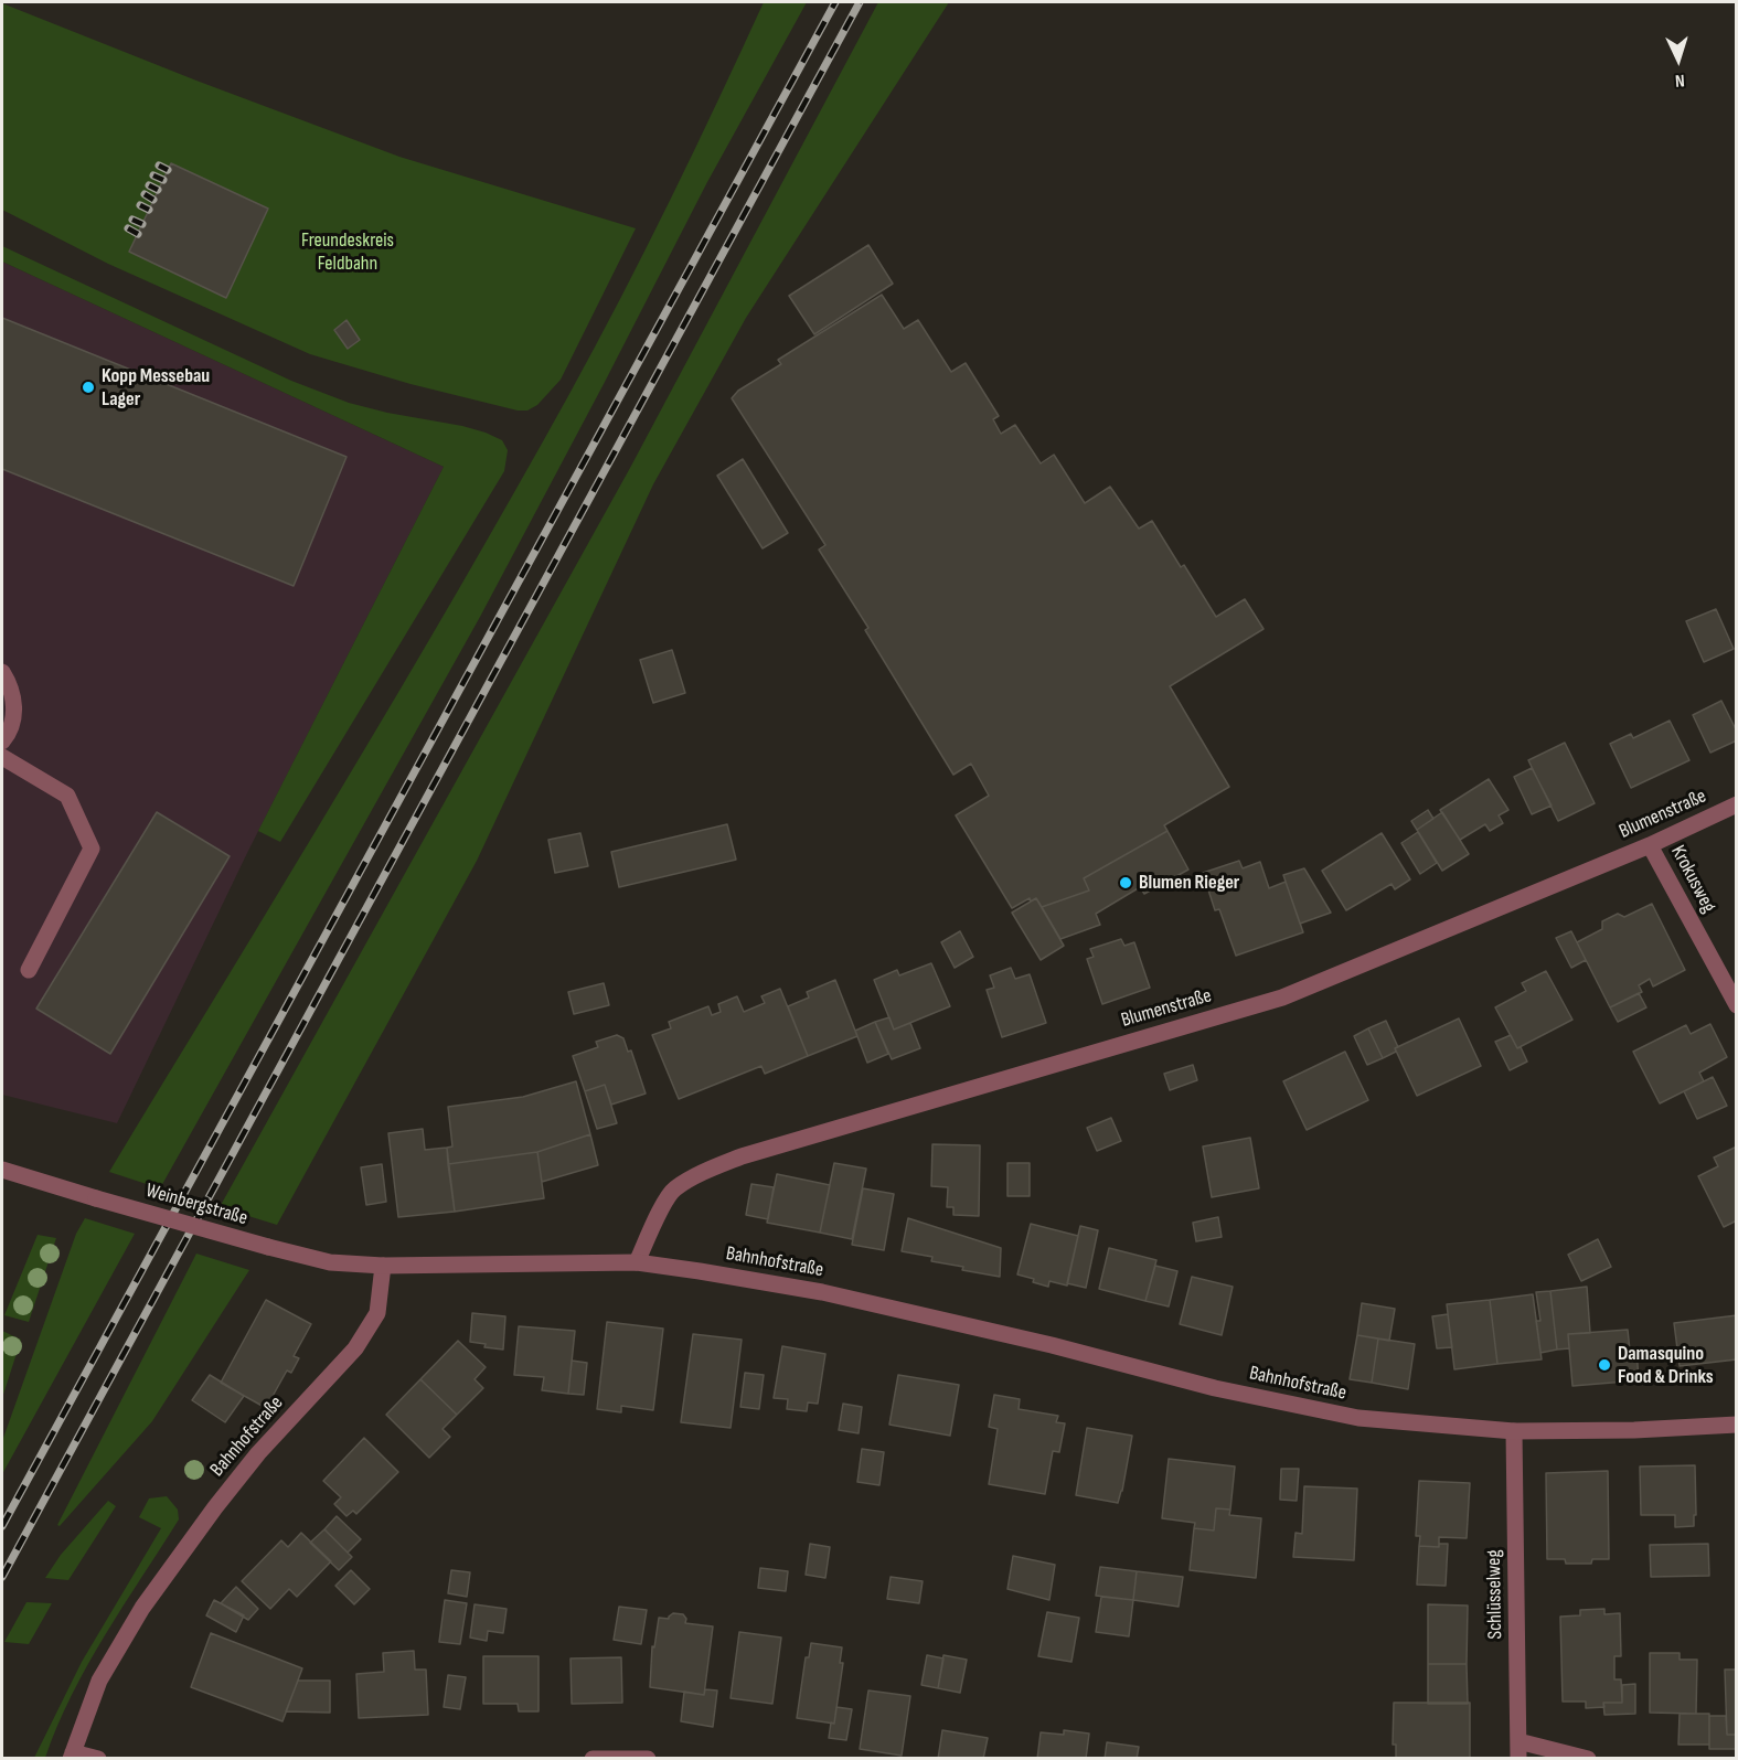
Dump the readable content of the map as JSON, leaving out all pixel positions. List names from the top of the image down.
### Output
{
  "streets": {
    "street": [
      "Blumenstraße",
      "Krokusweg",
      "Weinbergstraße",
      "Bahnhofstraße",
      "Schlüsselweg"
    ]
  },
  "crossings": [
    ["Blumenstraße", "Krokusweg"],
    ["Blumenstraße", "Bahnhofstraße"],
    ["Weinbergstraße", "Bahnhofstraße"],
    ["Bahnhofstraße", "Schlüsselweg"]
  ],
  "parks": ["Freundeskreis Feldbahn"],
  "places": ["Kopp Messebau Lager", "Blumen Rieger", "Damasquino Food & Drinks"],
  "north": "bottom"
}
